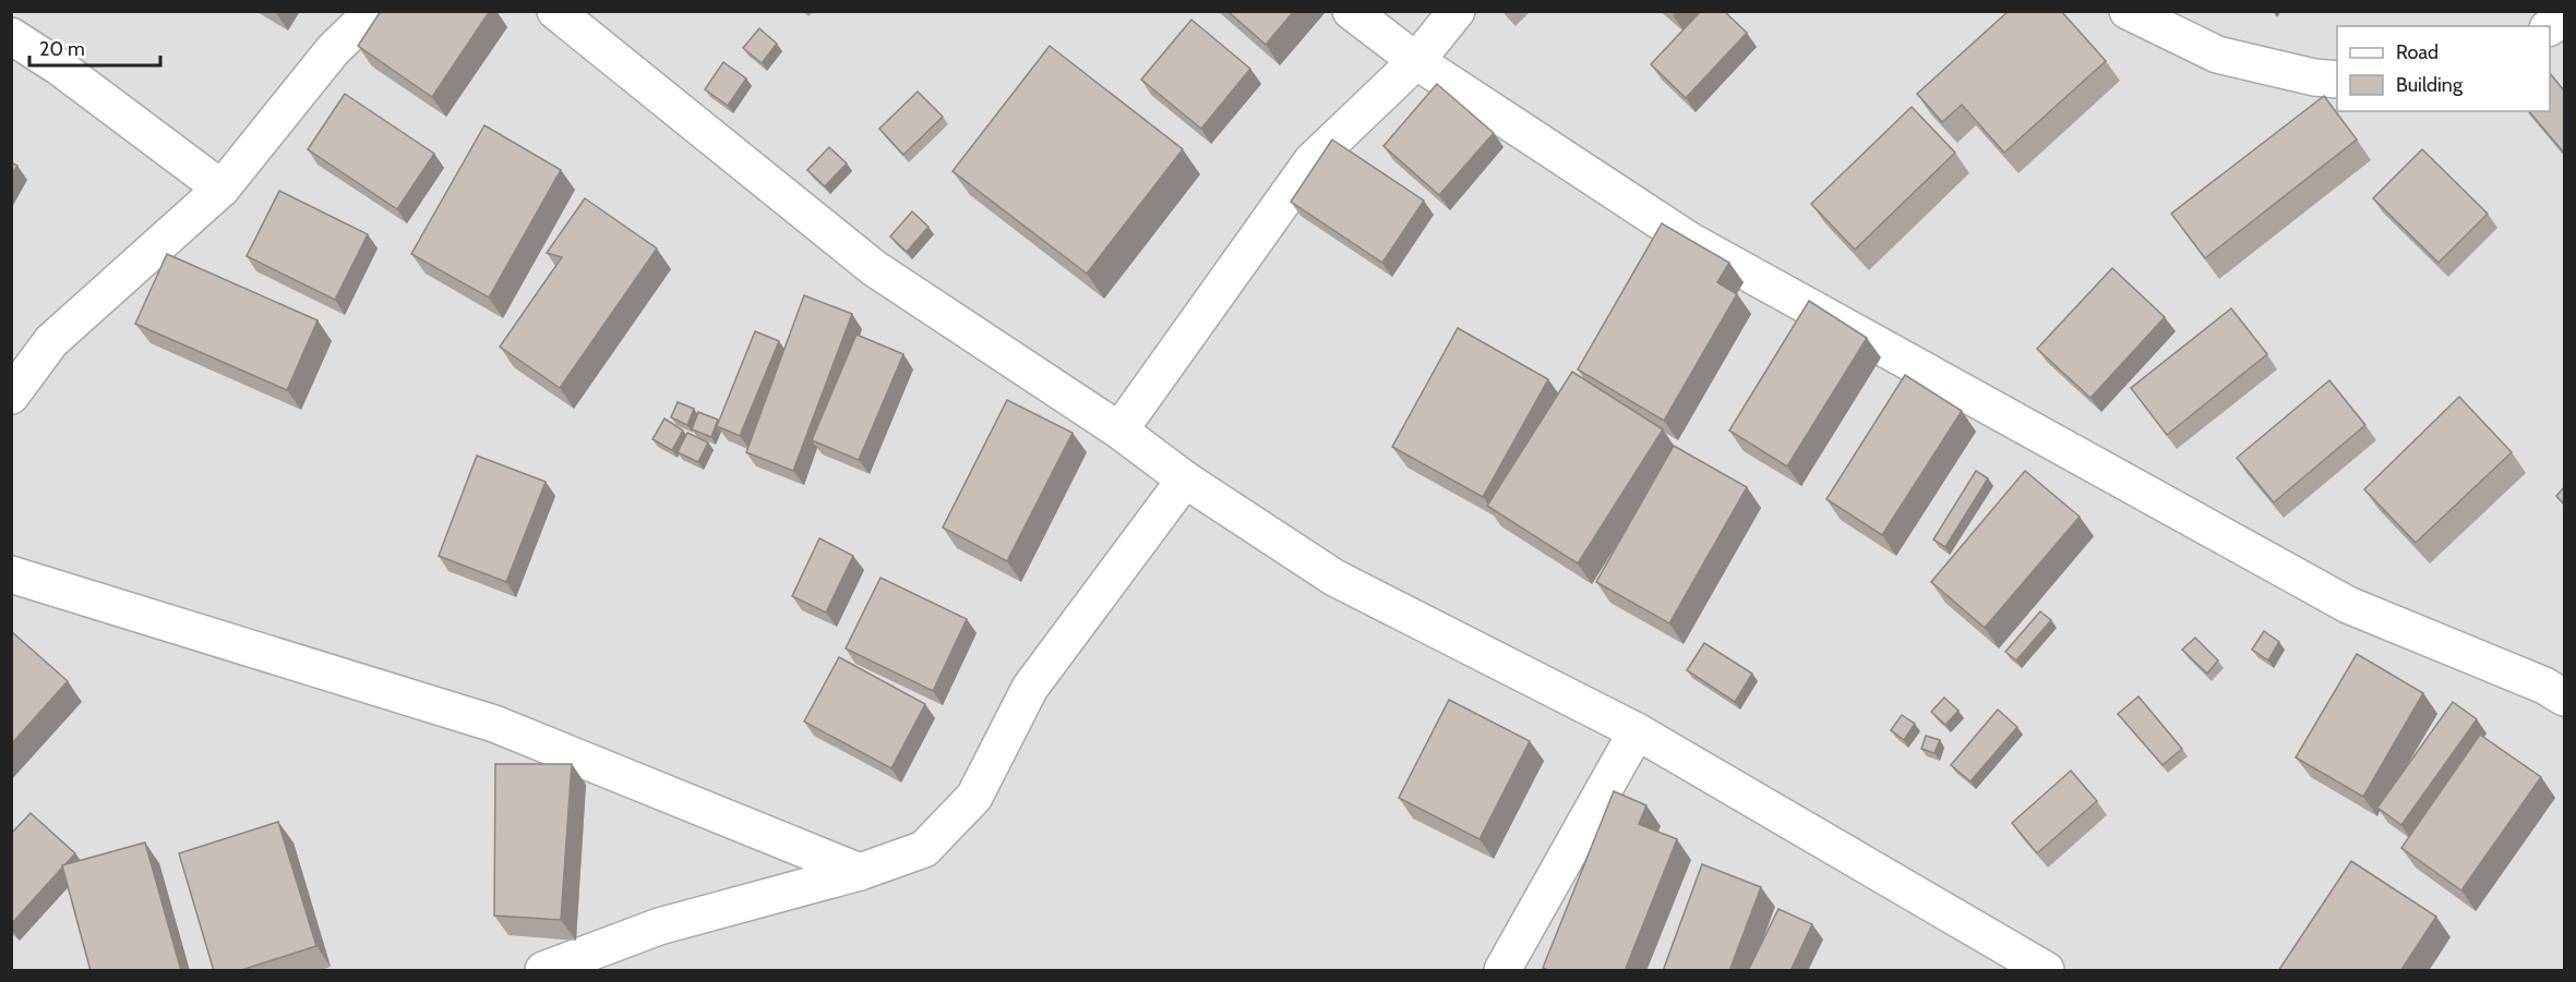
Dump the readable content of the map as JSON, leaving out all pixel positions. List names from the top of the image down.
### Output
{
  "legend": ["Road", "Building"],
  "scale_bar": "20 m"
}
